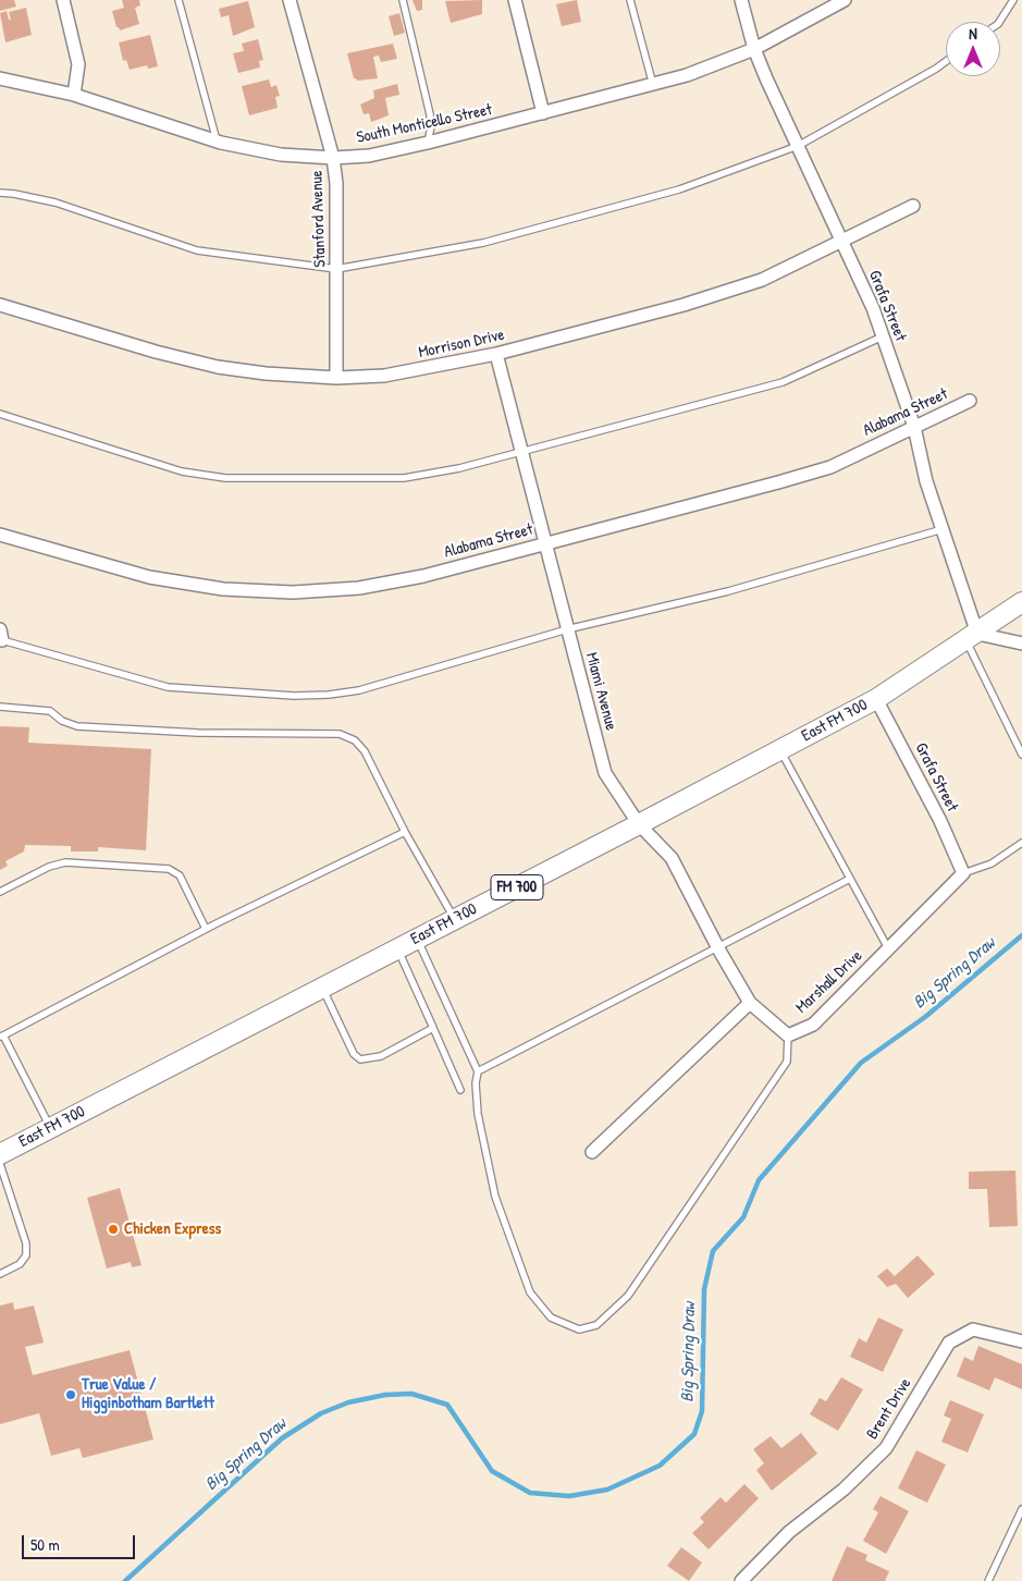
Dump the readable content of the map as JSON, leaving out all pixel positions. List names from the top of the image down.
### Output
{
  "streets": {
    "main road": ["East FM 700", "FM 700"],
    "street": [
      "South Monticello Street",
      "Stanford Avenue",
      "Grafa Street",
      "Morrison Drive",
      "Alabama Street",
      "Miami Avenue",
      "Marshall Drive",
      "Brent Drive"
    ]
  },
  "crossings": [
    ["South Monticello Street", "Stanford Avenue"],
    ["South Monticello Street", "Grafa Street"],
    ["Stanford Avenue", "Morrison Drive"],
    ["Grafa Street", "Morrison Drive"],
    ["Grafa Street", "Alabama Street"],
    ["Grafa Street", "East FM 700"],
    ["Grafa Street", "Marshall Drive"],
    ["Morrison Drive", "Miami Avenue"],
    ["Alabama Street", "Miami Avenue"],
    ["Miami Avenue", "East FM 700"]
  ],
  "water": ["Big Spring Draw"],
  "places": ["Chicken Express", "True Value / Higginbotham Bartlett"],
  "scale_bar": "50 m",
  "north": "top"
}
